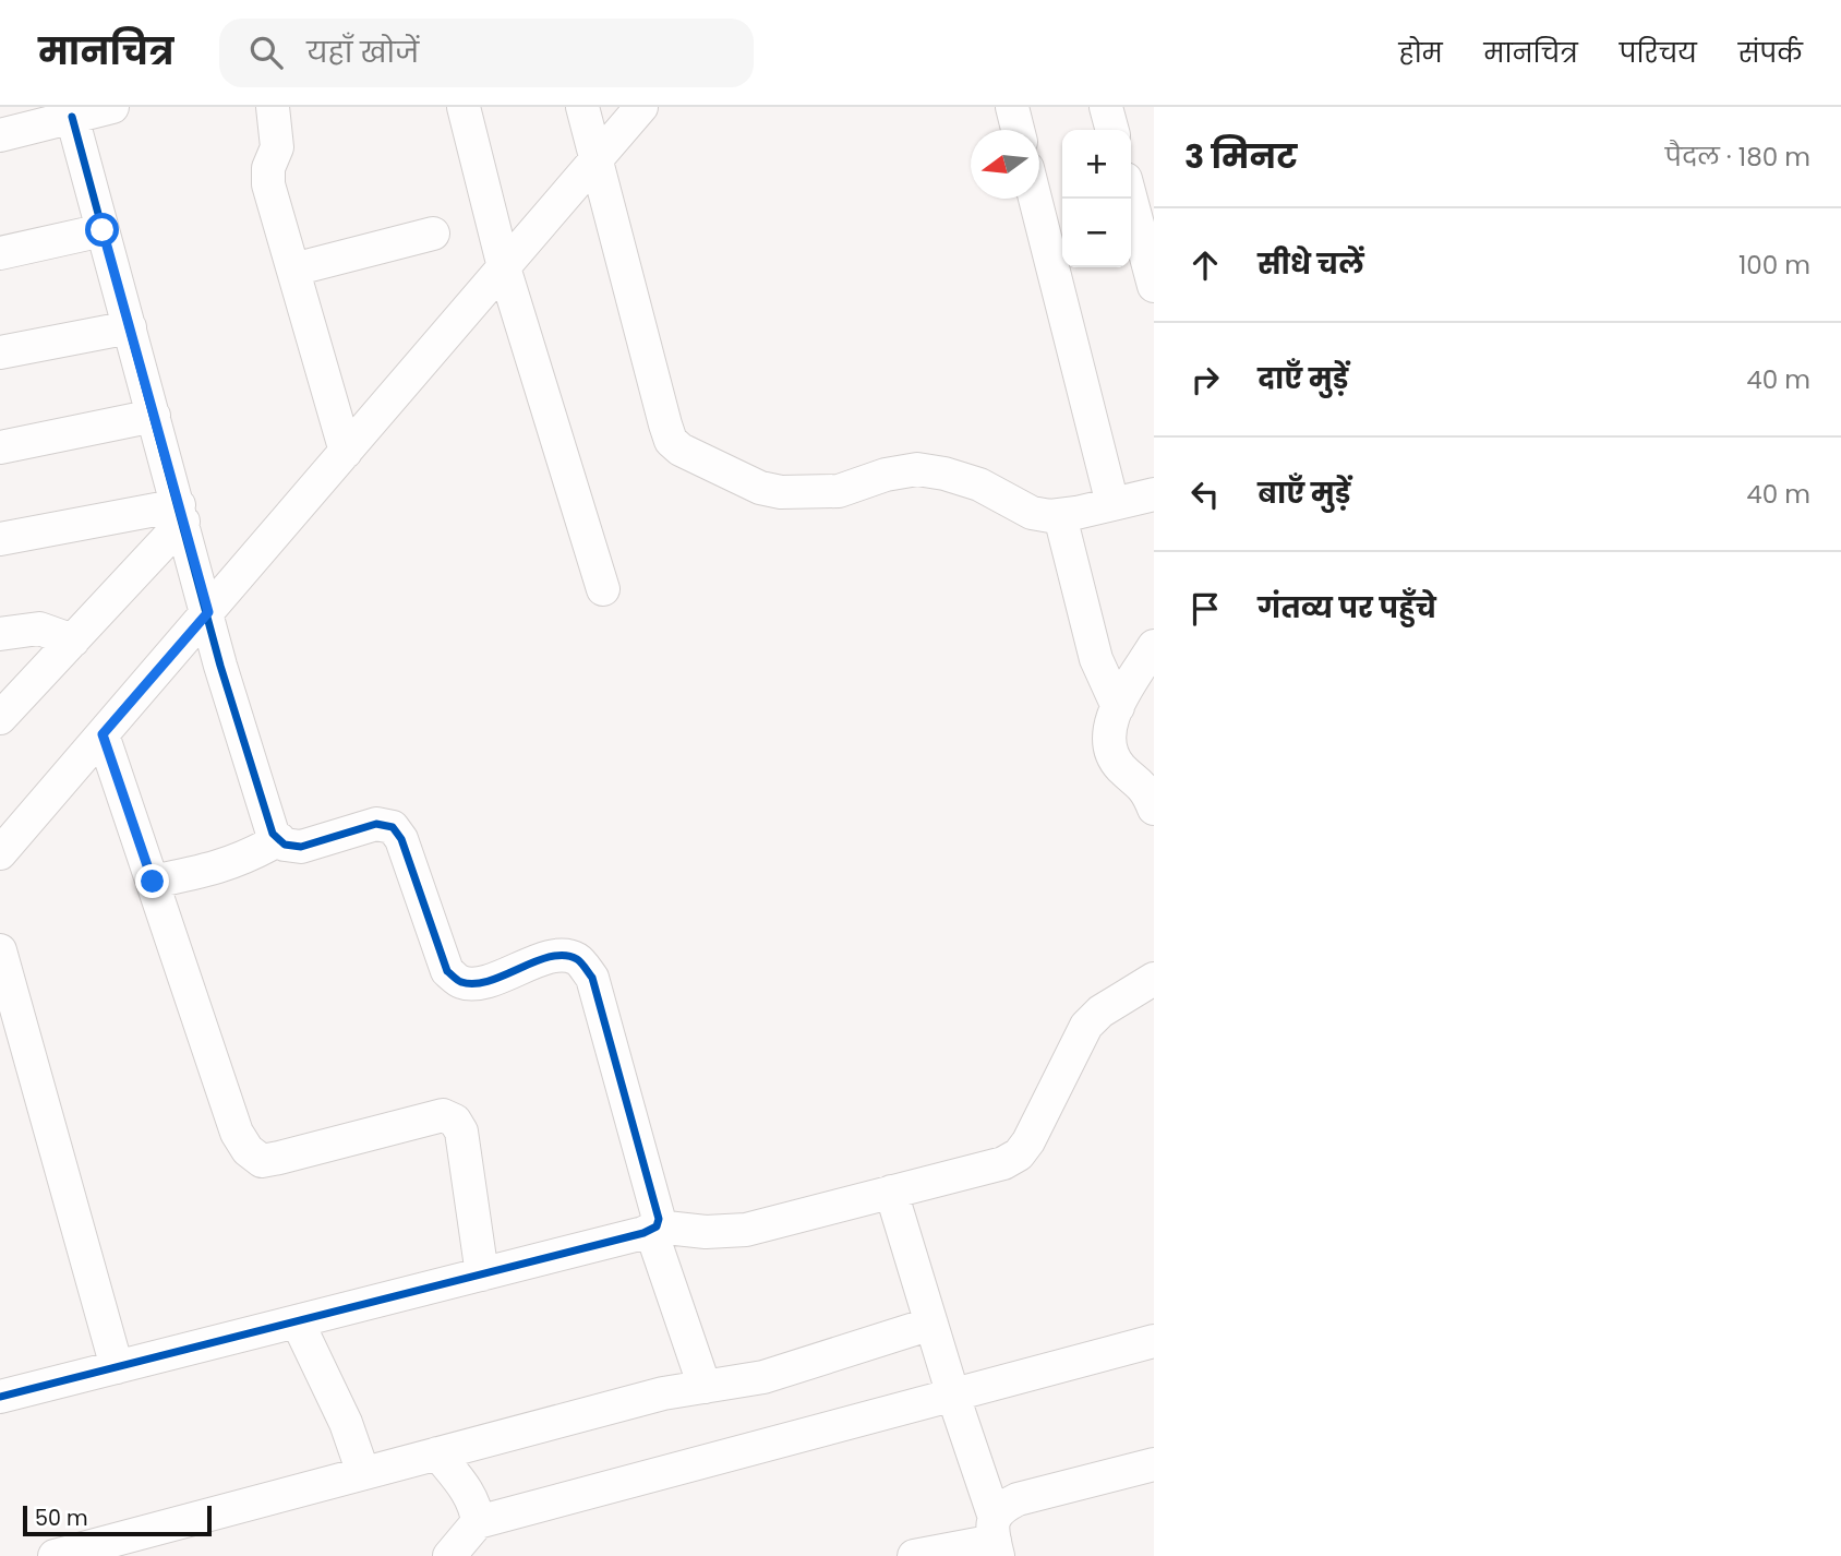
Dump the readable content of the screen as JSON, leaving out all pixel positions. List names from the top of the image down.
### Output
{
  "scale_bar": "50 m",
  "north": "left",
  "page": {
    "header": "मानचित्र",
    "search": "यहाँ खोजें",
    "nav": [
      "होम",
      "मानचित्र",
      "परिचय",
      "संपर्क"
    ],
    "heading": ["3 मिनट", "पैदल · 180 m"],
    "map_buttons": ["+", "−"],
    "list": [
      ["सीधे चलें", "100 m"],
      ["दाएँ मुड़ें", "40 m"],
      ["बाएँ मुड़ें", "40 m"],
      "गंतव्य पर पहुँचे"
    ],
    "scale": "50 m"
  }
}
